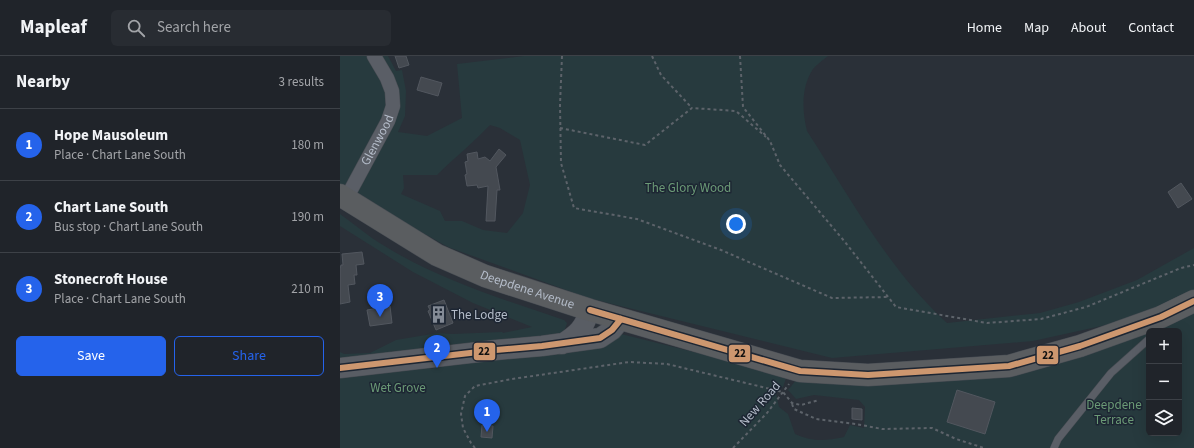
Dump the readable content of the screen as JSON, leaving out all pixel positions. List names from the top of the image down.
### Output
{
  "streets": {
    "highway": ["Deepdene Avenue"],
    "street": ["Glenwood"],
    "path": ["New Road"]
  },
  "crossings": [
    ["Glenwood", "Deepdene Avenue"],
    ["Deepdene Avenue", "New Road"]
  ],
  "parks": ["The Glory Wood", "Wet Grove", "Deepdene Terrace"],
  "places": {
    "building": ["The Lodge"]
  },
  "lines": ["transit line 22"],
  "page": {
    "header": "Mapleaf",
    "search": "Search here",
    "nav": [
      "Home",
      "Map",
      "About",
      "Contact"
    ],
    "heading": ["Nearby", "3 results"],
    "list": [
      {
        "mark": "1",
        "name": "Hope Mausoleum",
        "note": "Place · Chart Lane South",
        "value": "180 m"
      },
      {
        "mark": "2",
        "name": "Chart Lane South",
        "note": "Bus stop · Chart Lane South",
        "value": "190 m"
      },
      {
        "mark": "3",
        "name": "Stonecroft House",
        "note": "Place · Chart Lane South",
        "value": "210 m"
      }
    ],
    "pins": ["3", "2", "1"],
    "buttons": ["Save", "Share"],
    "map_buttons": ["+", "−"]
  }
}
